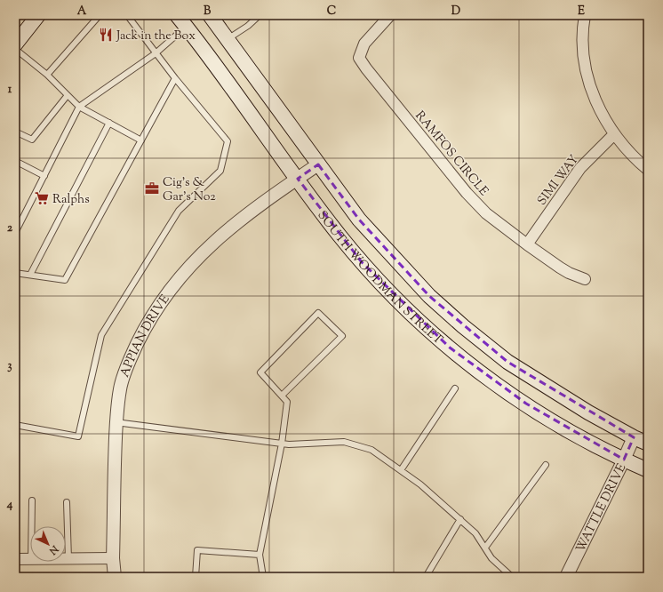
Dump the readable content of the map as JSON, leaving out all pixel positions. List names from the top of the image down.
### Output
{
  "streets": {
    "main road": ["SOUTH WOODMAN STREET"],
    "street": [
      "RAMFOS CIRCLE",
      "SIMI WAY",
      "APPIAN DRIVE",
      "WATTLE DRIVE"
    ]
  },
  "crossings": [
    ["RAMFOS CIRCLE", "SIMI WAY"],
    ["SOUTH WOODMAN STREET", "APPIAN DRIVE"],
    ["SOUTH WOODMAN STREET", "WATTLE DRIVE"]
  ],
  "places": {
    "restaurant": ["Jack in the Box"],
    "office": ["Cig's & Gar's No2"],
    "supermarket": ["Ralphs"]
  },
  "north": "bottom right",
  "grid": {
    "columns": [
      "A",
      "B",
      "C",
      "D",
      "E"
    ],
    "rows": [
      "1",
      "2",
      "3",
      "4"
    ]
  }
}
